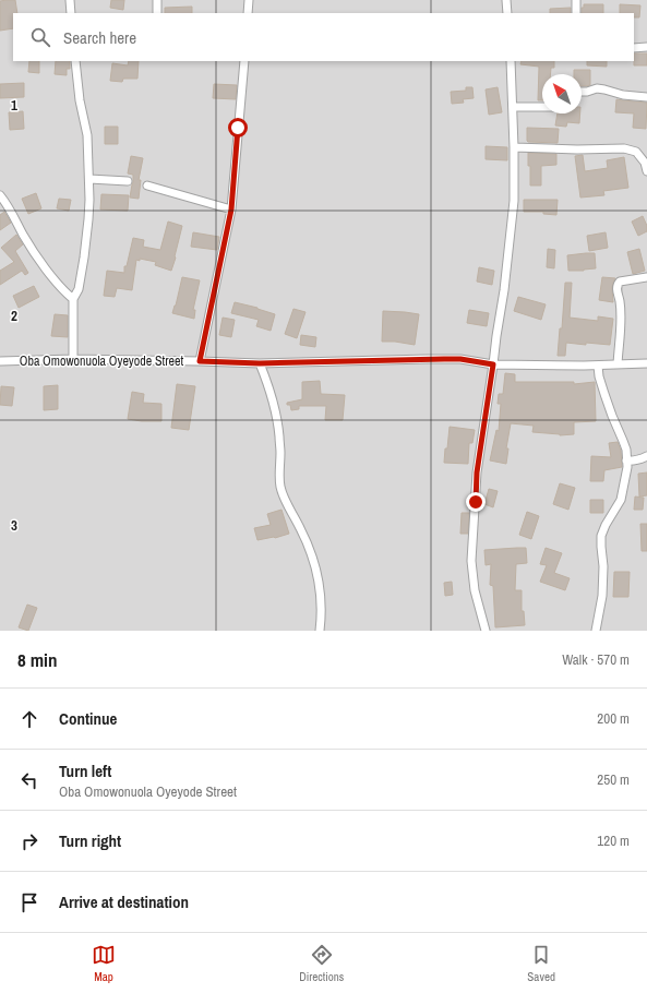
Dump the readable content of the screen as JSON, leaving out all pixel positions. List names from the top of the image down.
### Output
{
  "streets": {
    "street": ["Oba Omowonuola Oyeyode Street"]
  },
  "north": "top left",
  "page": {
    "search": "Search here",
    "heading": ["8 min", "Walk · 570 m"],
    "list": [
      ["Continue", "200 m"],
      ["Turn left", "Oba Omowonuola Oyeyode Street", "250 m"],
      ["Turn right", "120 m"],
      "Arrive at destination"
    ],
    "nav": ["Map", "Directions", "Saved"]
  },
  "grid": {
    "rows": ["1", "2", "3"]
  }
}
